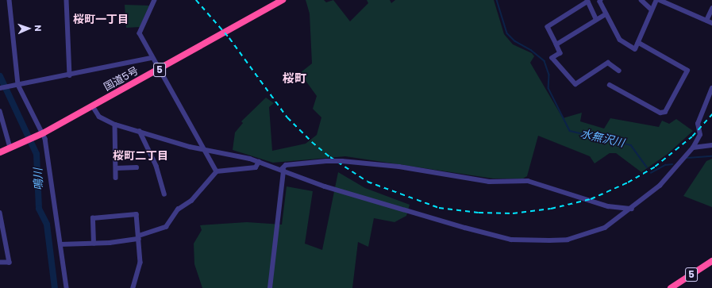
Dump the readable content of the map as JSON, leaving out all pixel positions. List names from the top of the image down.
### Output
{
  "streets": {
    "highway": ["5", "国道5号"]
  },
  "districts": ["桜町一丁目", "桜町", "桜町二丁目"],
  "water": ["水無沢川", "鳴川"],
  "north": "right"
}
